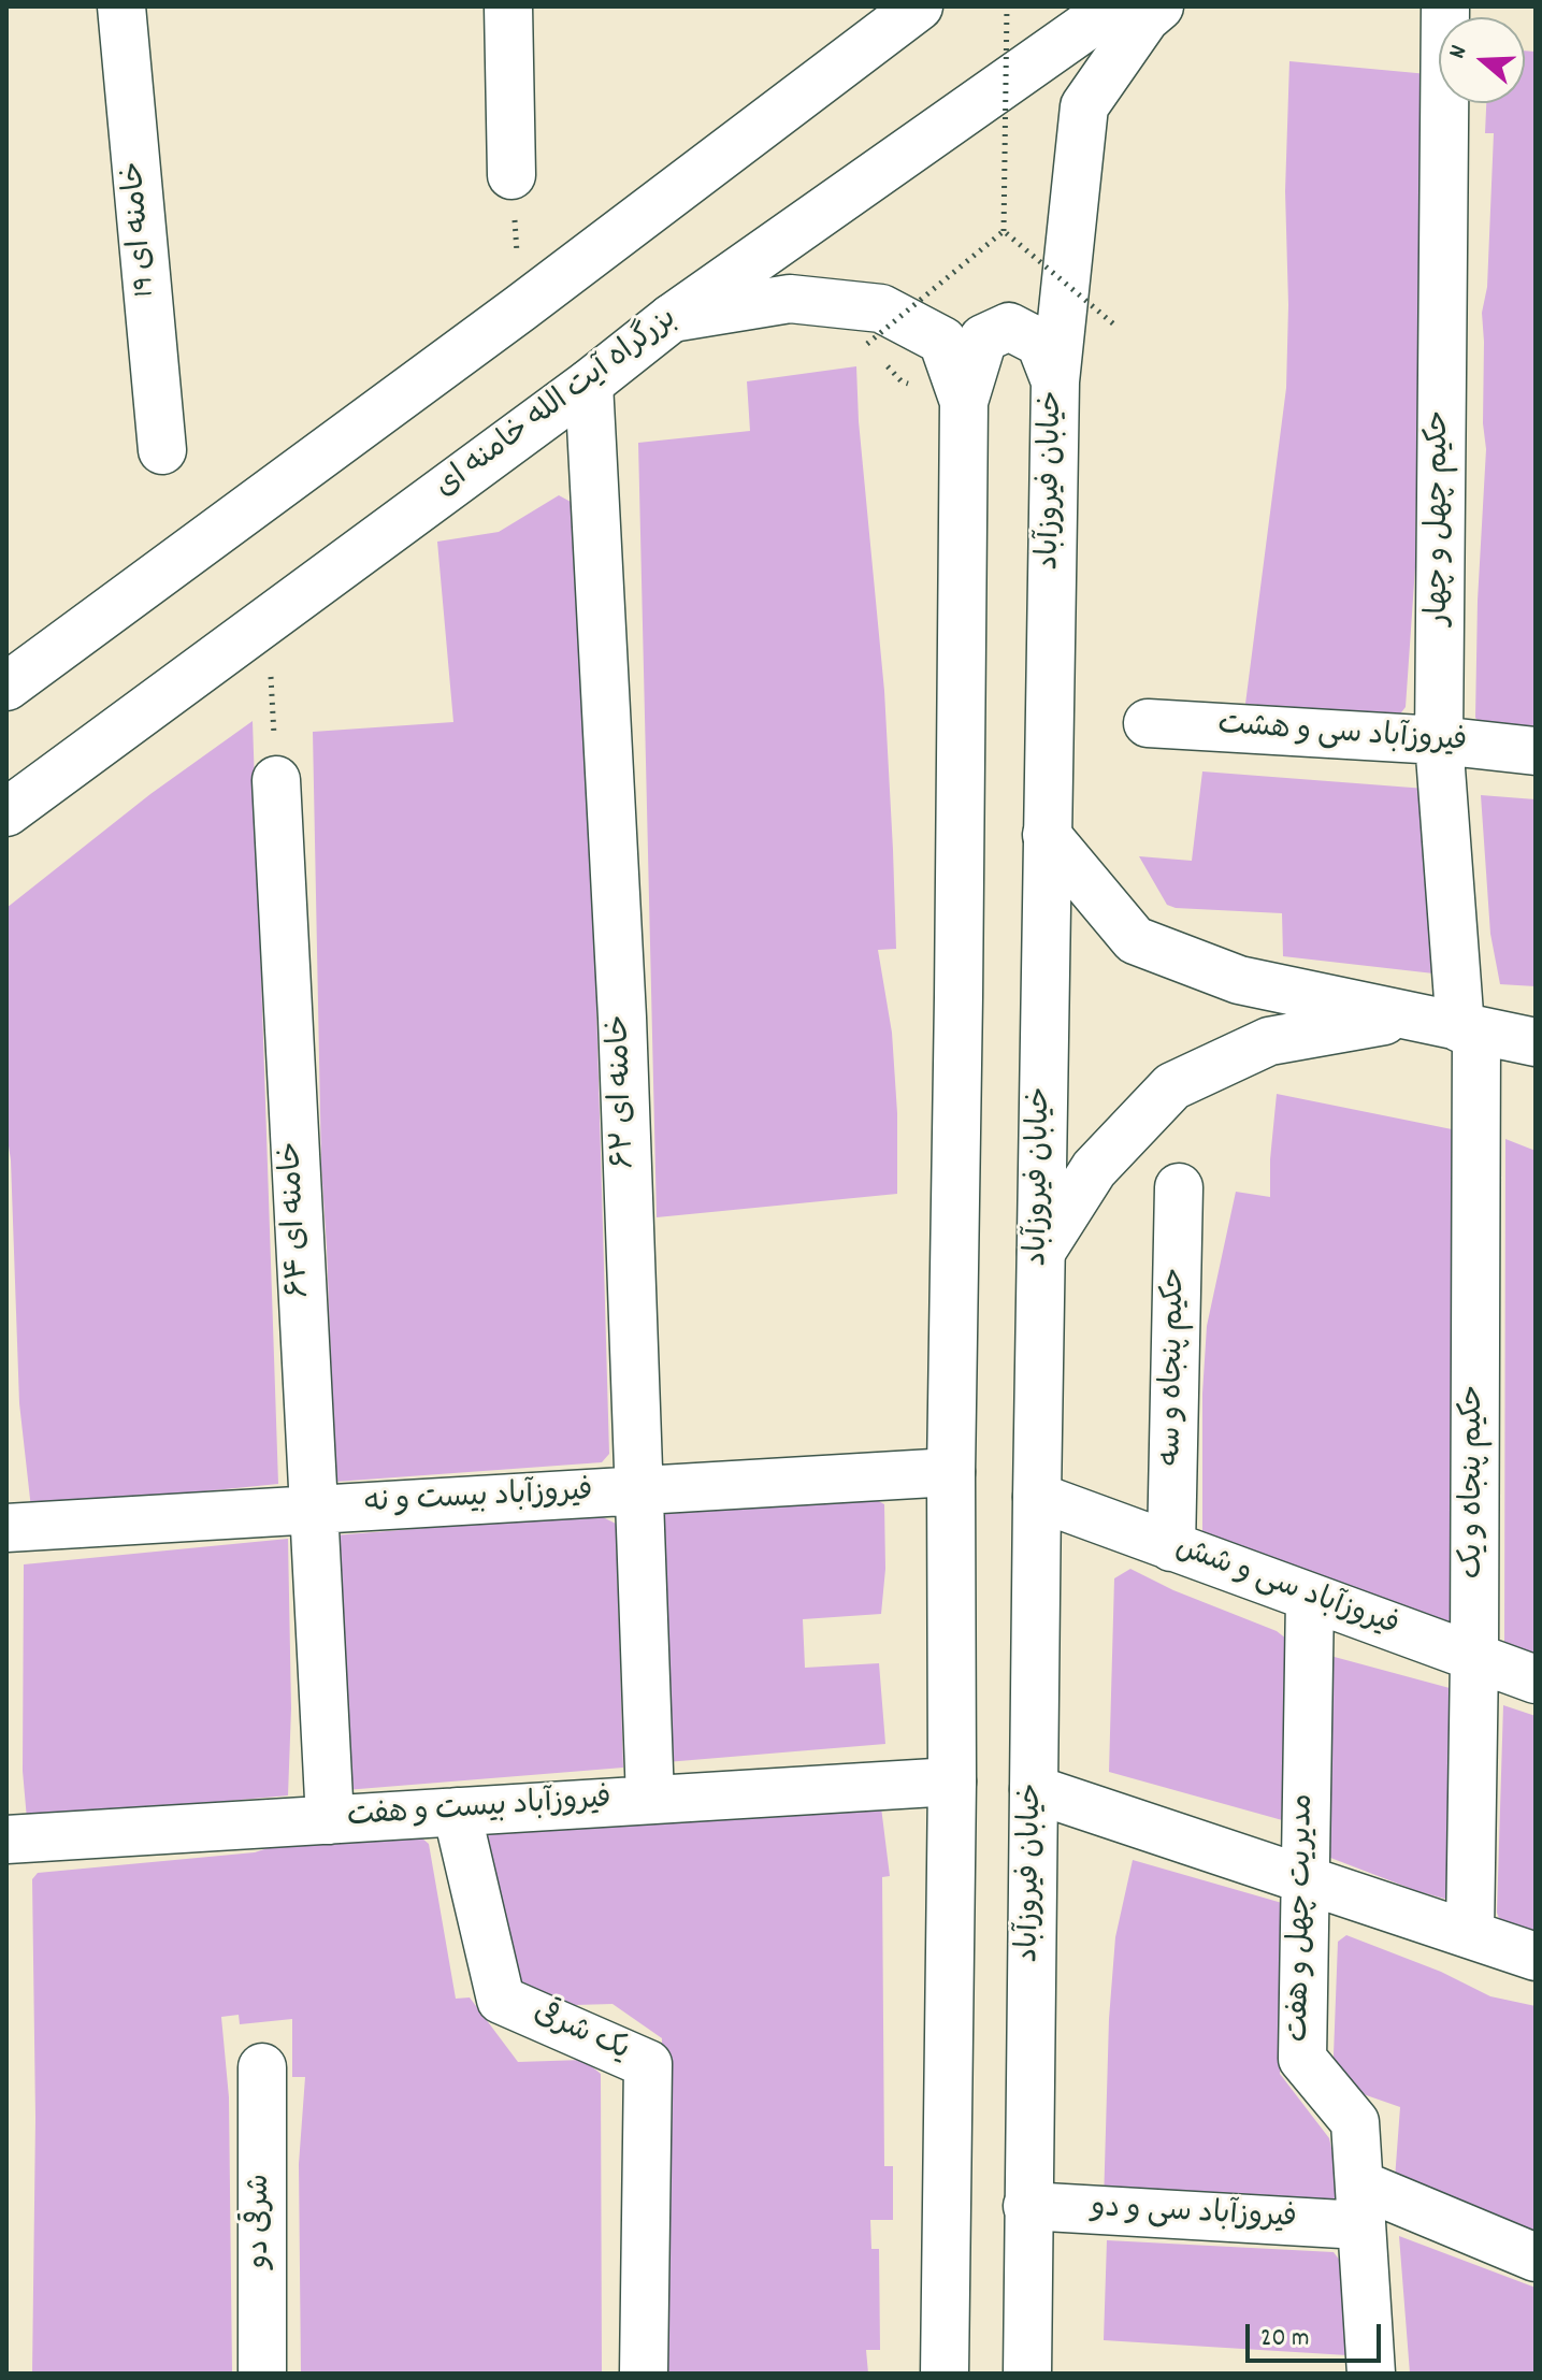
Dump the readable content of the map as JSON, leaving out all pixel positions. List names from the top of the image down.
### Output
{
  "streets": {
    "main road": [
      "خامنه ای 19",
      "بزرگراه آیت الله خامنه ای",
      "خیابان فیروزآباد",
      "حکیم چهل و چهار",
      "فیروزآباد سی و هشت",
      "خامنه ای ۶۲",
      "خامنه ای ۶۴",
      "حکیم پنجاه و سه",
      "حکیم پنجاه و یک",
      "فیروزآباد بیست و نه",
      "فیروزآباد سی و شش",
      "فیروزآباد بیست و هفت",
      "مدیریت چهل و هفت",
      "یک شرقی",
      "فیروزآباد سی و دو",
      "شرقی دو"
    ]
  },
  "crossings": [
    ["بزرگراه آیت الله خامنه ای", "خامنه ای ۶۲"],
    ["خیابان فیروزآباد", "فیروزآباد سی و شش"],
    ["خیابان فیروزآباد", "فیروزآباد سی و دو"],
    ["حکیم چهل و چهار", "فیروزآباد سی و هشت"],
    ["حکیم چهل و چهار", "حکیم پنجاه و یک"],
    ["خامنه ای ۶۲", "فیروزآباد بیست و نه"],
    ["خامنه ای ۶۲", "فیروزآباد بیست و هفت"],
    ["خامنه ای ۶۴", "فیروزآباد بیست و نه"],
    ["خامنه ای ۶۴", "فیروزآباد بیست و هفت"],
    ["حکیم پنجاه و سه", "فیروزآباد سی و شش"],
    ["حکیم پنجاه و یک", "فیروزآباد سی و شش"],
    ["فیروزآباد سی و شش", "مدیریت چهل و هفت"],
    ["فیروزآباد بیست و هفت", "یک شرقی"],
    ["مدیریت چهل و هفت", "فیروزآباد سی و دو"]
  ],
  "scale_bar": "20 m",
  "north": "left"
}
